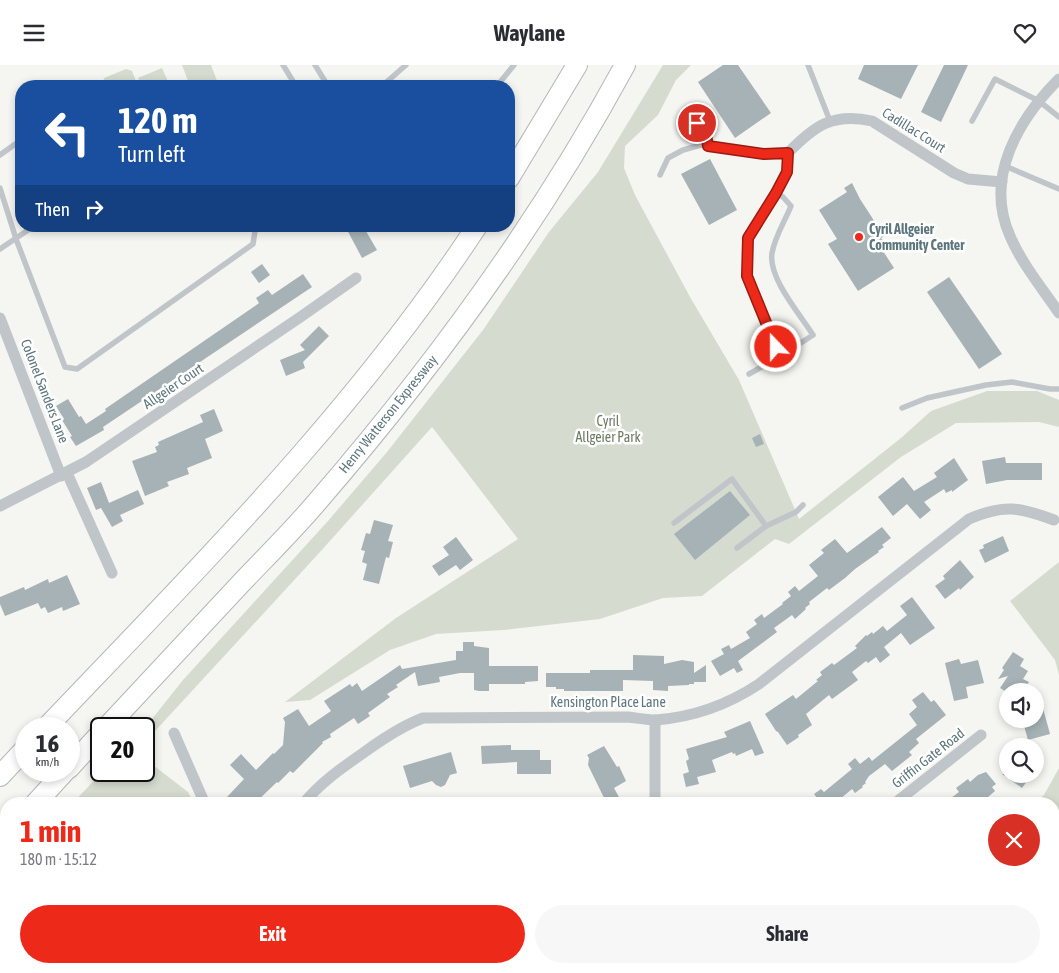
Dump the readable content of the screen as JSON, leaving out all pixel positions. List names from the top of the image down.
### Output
{
  "streets": {
    "highway": ["Henry Watterson Expressway"],
    "street": [
      "Cadillac Court",
      "Allgeier Court",
      "Colonel Sanders Lane",
      "Kensington Place Lane",
      "Griffin Gate Road"
    ]
  },
  "crossings": [
    ["Allgeier Court", "Colonel Sanders Lane"]
  ],
  "parks": ["Cyril Allgeier Park"],
  "places": ["Cyril Allgeier Community Center"],
  "page": {
    "header": "Waylane",
    "turn": ["120 m", "Turn left"],
    "then": "Then",
    "speed": "16 km/h",
    "limit": "20",
    "heading": ["1 min", "180 m · 15:12"],
    "buttons": ["Exit", "Share"]
  }
}
